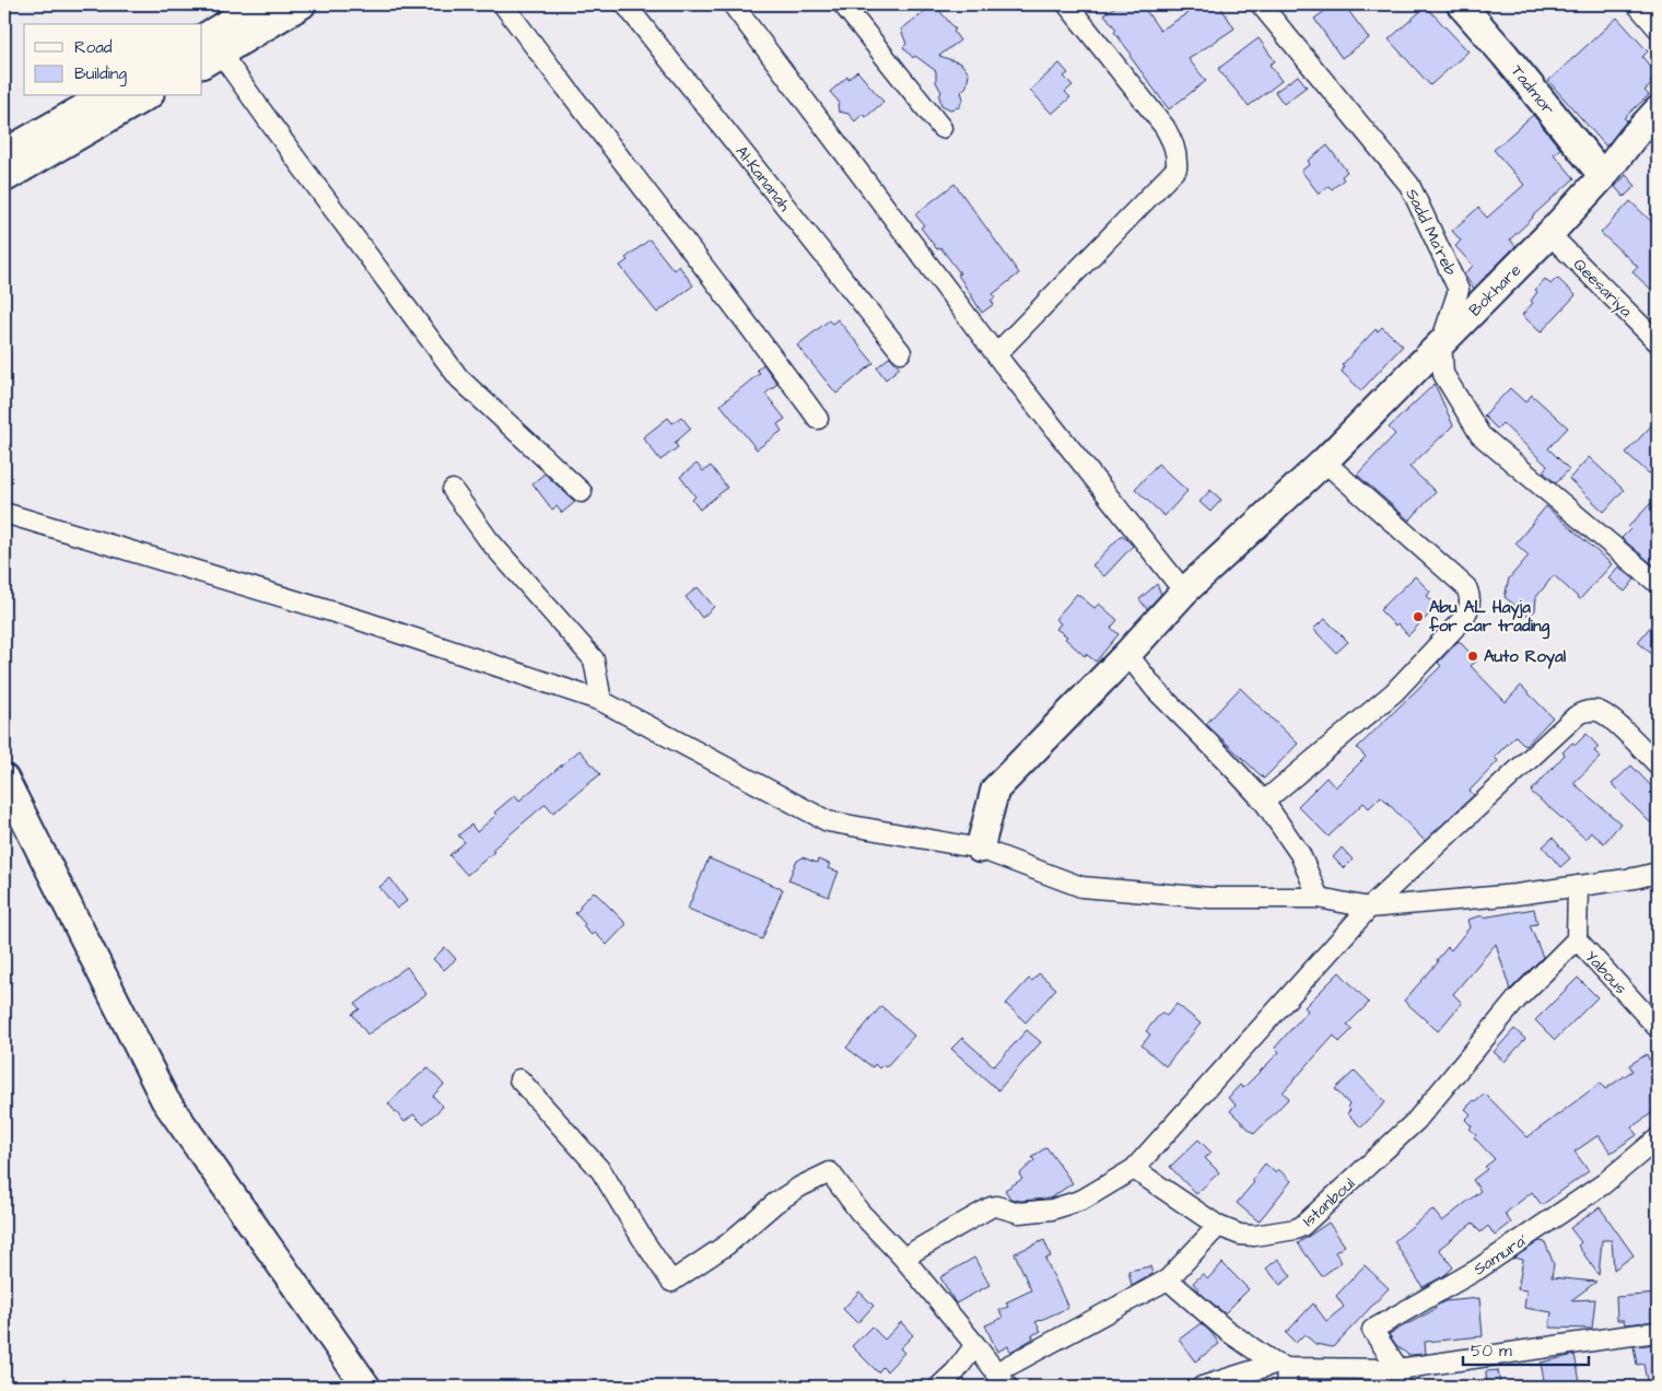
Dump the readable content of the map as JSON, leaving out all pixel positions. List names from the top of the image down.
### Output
{
  "streets": {
    "street": [
      "Tadmor",
      "Al-Kananah",
      "Sadd Ma'reb",
      "Qeesariya",
      "Bokhare",
      "Yabous",
      "Istanboul",
      "Samura'"
    ]
  },
  "crossings": [
    ["Tadmor", "Bokhare"],
    ["Sadd Ma'reb", "Bokhare"],
    ["Qeesariya", "Bokhare"],
    ["Yabous", "Istanboul"]
  ],
  "places": ["Abu AL Hayja for car trading", "Auto Royal"],
  "legend": ["Road", "Building"],
  "scale_bar": "50 m"
}
